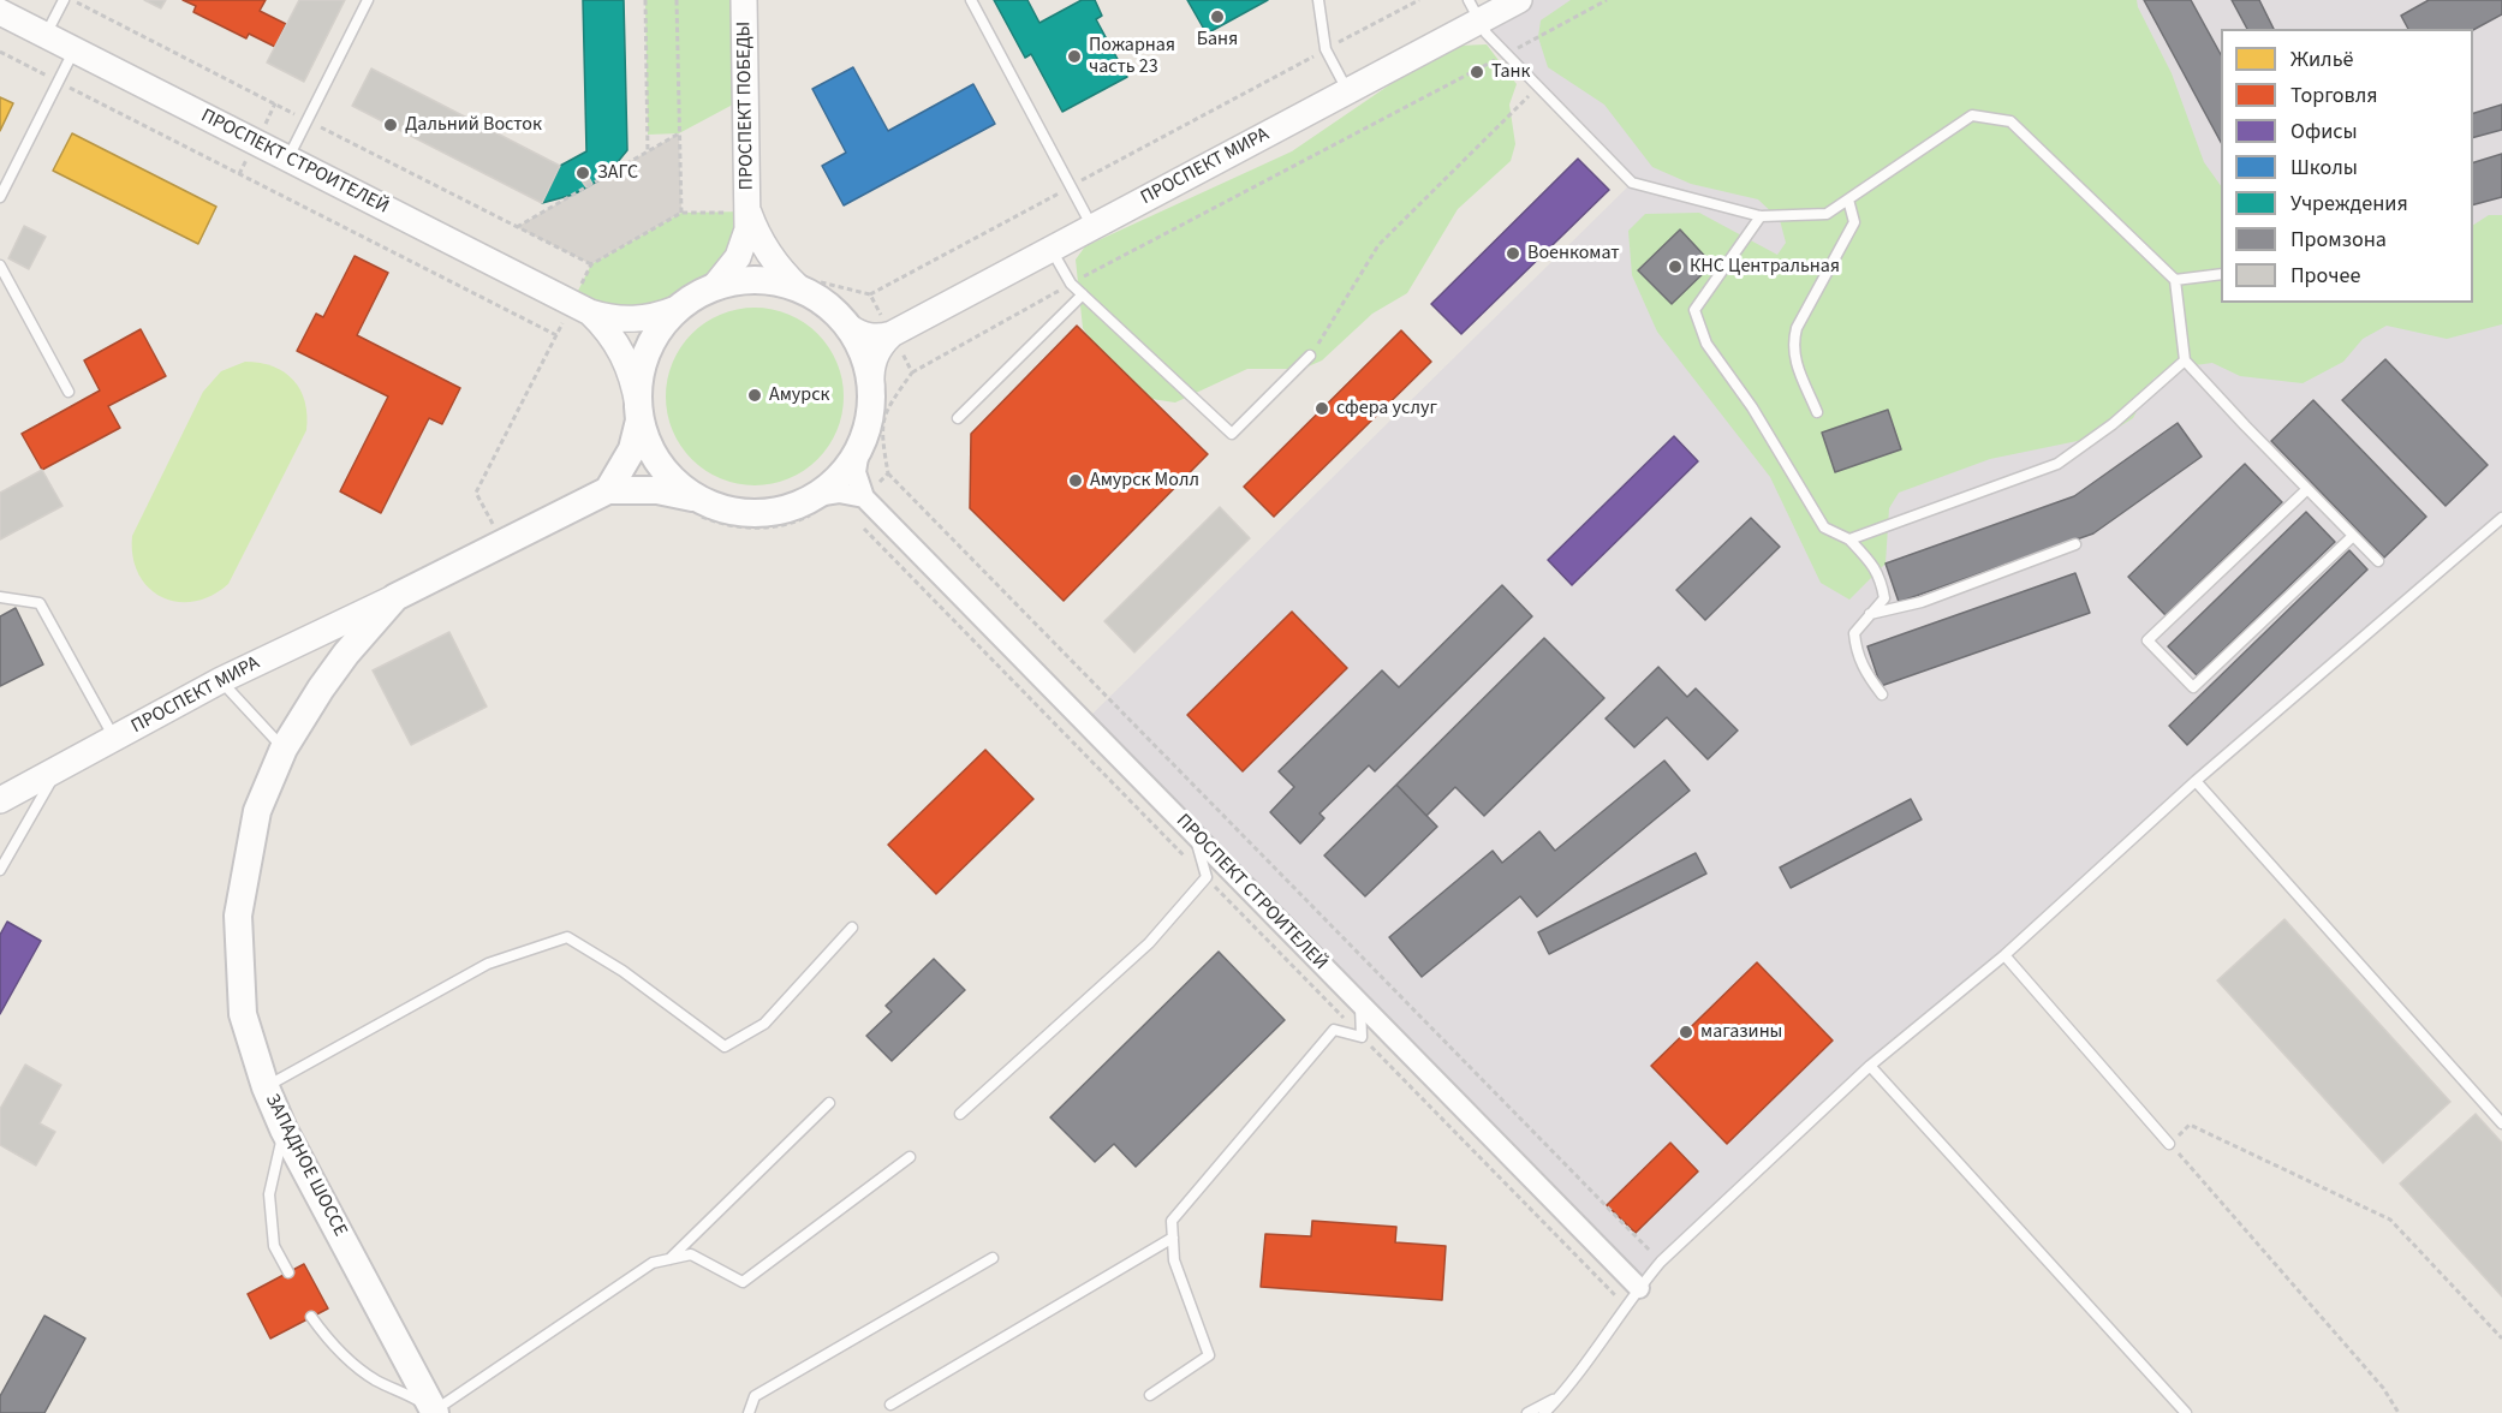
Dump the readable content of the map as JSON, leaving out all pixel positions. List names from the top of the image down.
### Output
{
  "streets": {
    "main road": ["ЗАПАДНОЕ ШОССЕ"],
    "street": ["ПРОСПЕКТ ПОБЕДЫ", "ПРОСПЕКТ СТРОИТЕЛЕЙ", "ПРОСПЕКТ МИРА"]
  },
  "crossings": [
    ["ПРОСПЕКТ МИРА", "ЗАПАДНОЕ ШОССЕ"]
  ],
  "places": [
    "Баня",
    "Пожарная часть 23",
    "Танк",
    "Дальний Восток",
    "ЗАГС",
    "Военкомат",
    "КНС Центральная",
    "Амурск",
    "сфера услуг",
    "Амурск Молл",
    "магазины"
  ],
  "legend": [
    "Жильё",
    "Торговля",
    "Офисы",
    "Школы",
    "Учреждения",
    "Промзона",
    "Прочее"
  ]
}
